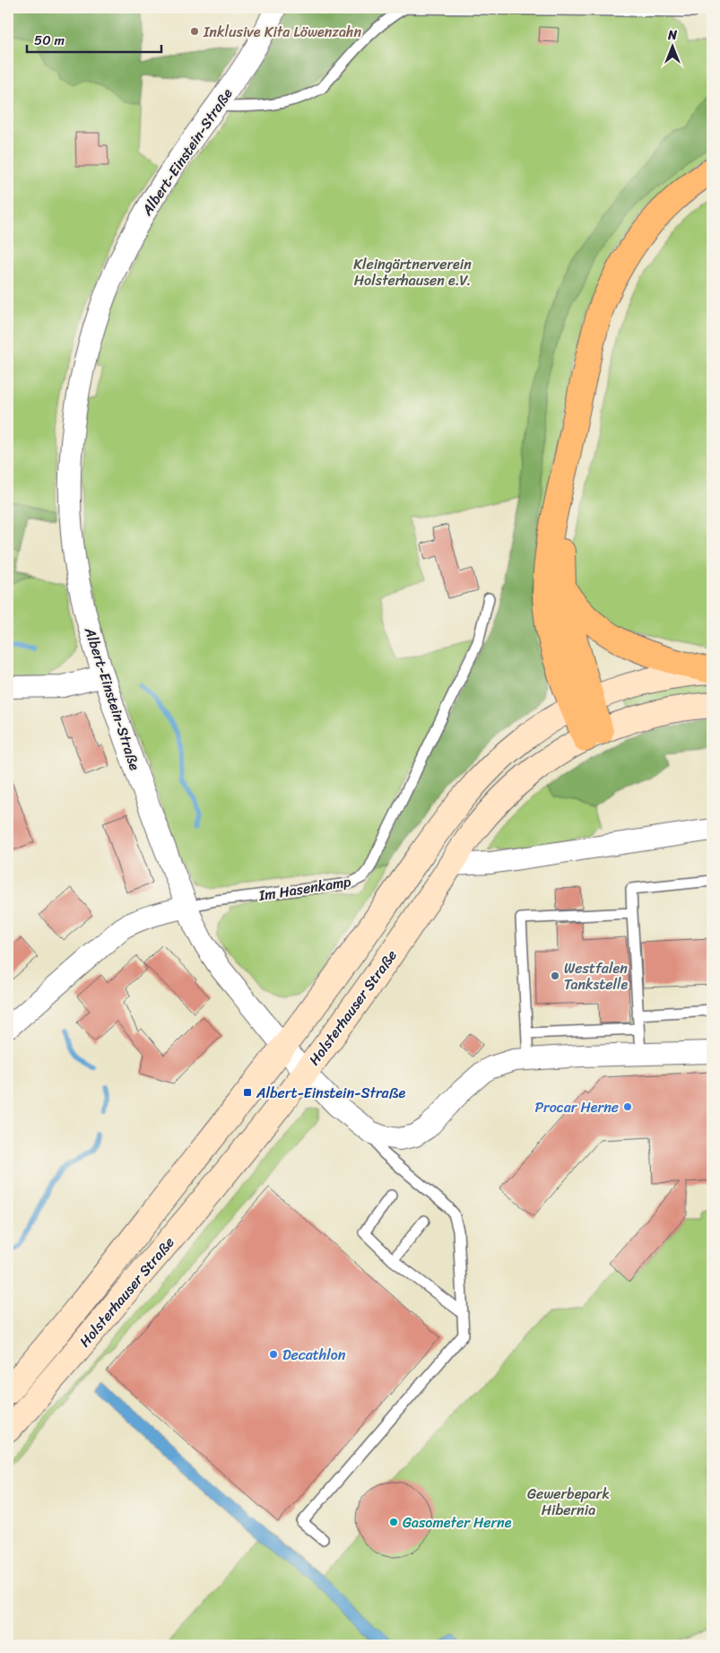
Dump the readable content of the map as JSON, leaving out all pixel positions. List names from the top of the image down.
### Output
{
  "streets": {
    "main road": ["Holsterhauser Straße"],
    "street": ["Albert-Einstein-Straße", "Im Hasenkamp"]
  },
  "crossings": [
    ["Albert-Einstein-Straße", "Im Hasenkamp"],
    ["Albert-Einstein-Straße", "Holsterhauser Straße"]
  ],
  "parks": ["Kleingärtnerverein Holsterhausen e.V.", "Gewerbepark Hibernia"],
  "places": {
    "other": [
      "Inklusive Kita Löwenzahn",
      "Westfalen Tankstelle",
      "Procar Herne",
      "Decathlon",
      "Gasometer Herne"
    ],
    "transit": ["Albert-Einstein-Straße"]
  },
  "scale_bar": "50 m",
  "north": "top"
}
